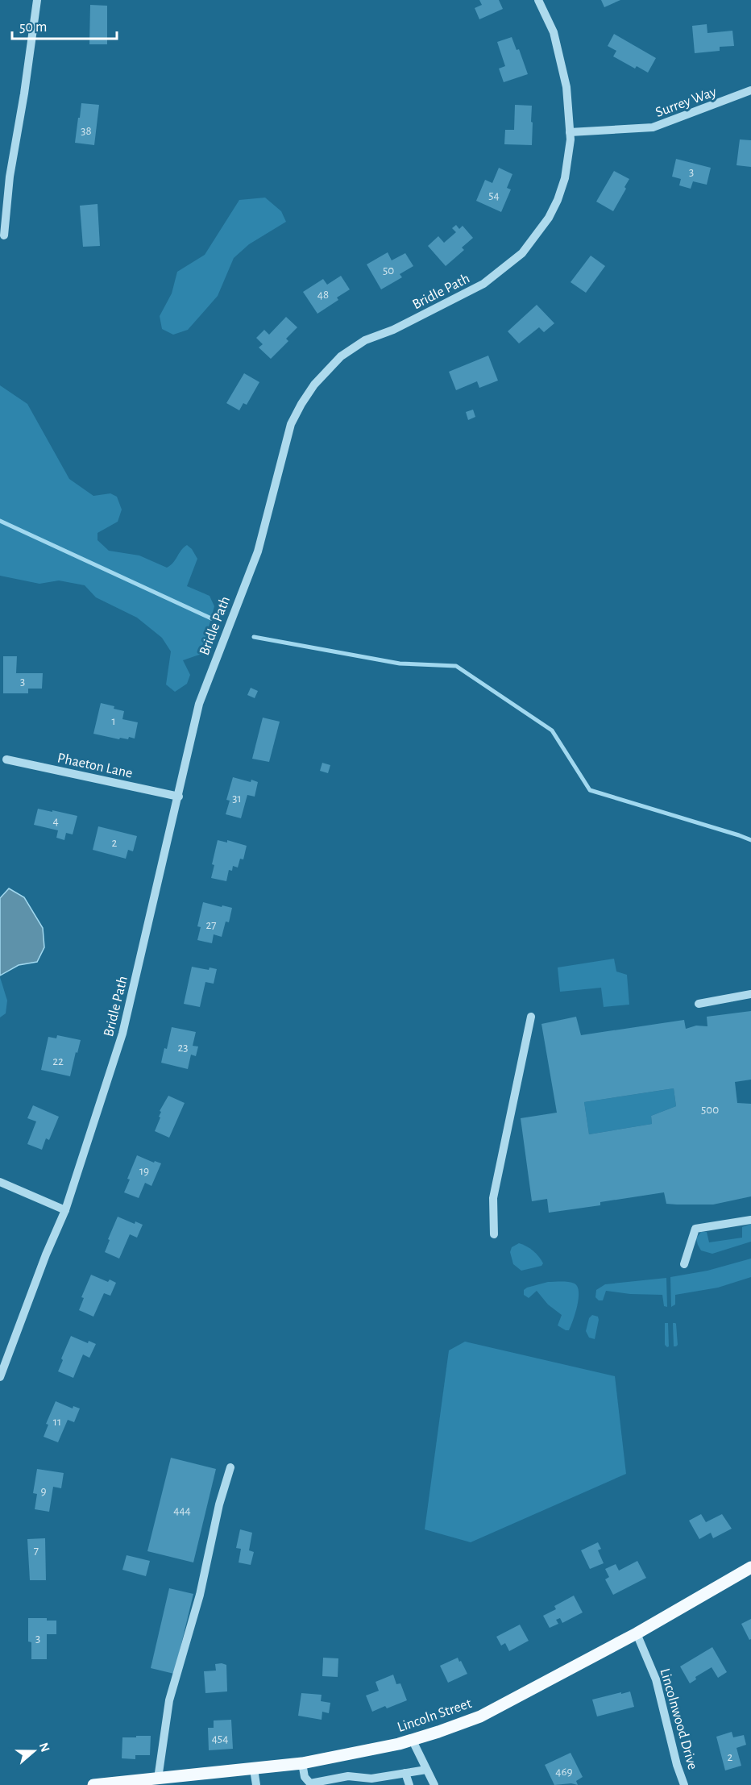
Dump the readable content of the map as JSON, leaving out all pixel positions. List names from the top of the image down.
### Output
{
  "streets": {
    "main road": ["Lincoln Street"],
    "street": [
      "Surrey Way",
      "Bridle Path",
      "Phaeton Lane",
      "Lincolnwood Drive"
    ]
  },
  "crossings": [
    ["Surrey Way", "Bridle Path"],
    ["Bridle Path", "Phaeton Lane"],
    ["Lincoln Street", "Lincolnwood Drive"]
  ],
  "house_numbers": [
    "38",
    "3",
    "54",
    "50",
    "48",
    "3",
    "1",
    "31",
    "4",
    "2",
    "27",
    "23",
    "22",
    "500",
    "19",
    "11",
    "9",
    "444",
    "7",
    "3",
    "454",
    "2",
    "469"
  ],
  "scale_bar": "50 m",
  "north": "right"
}
